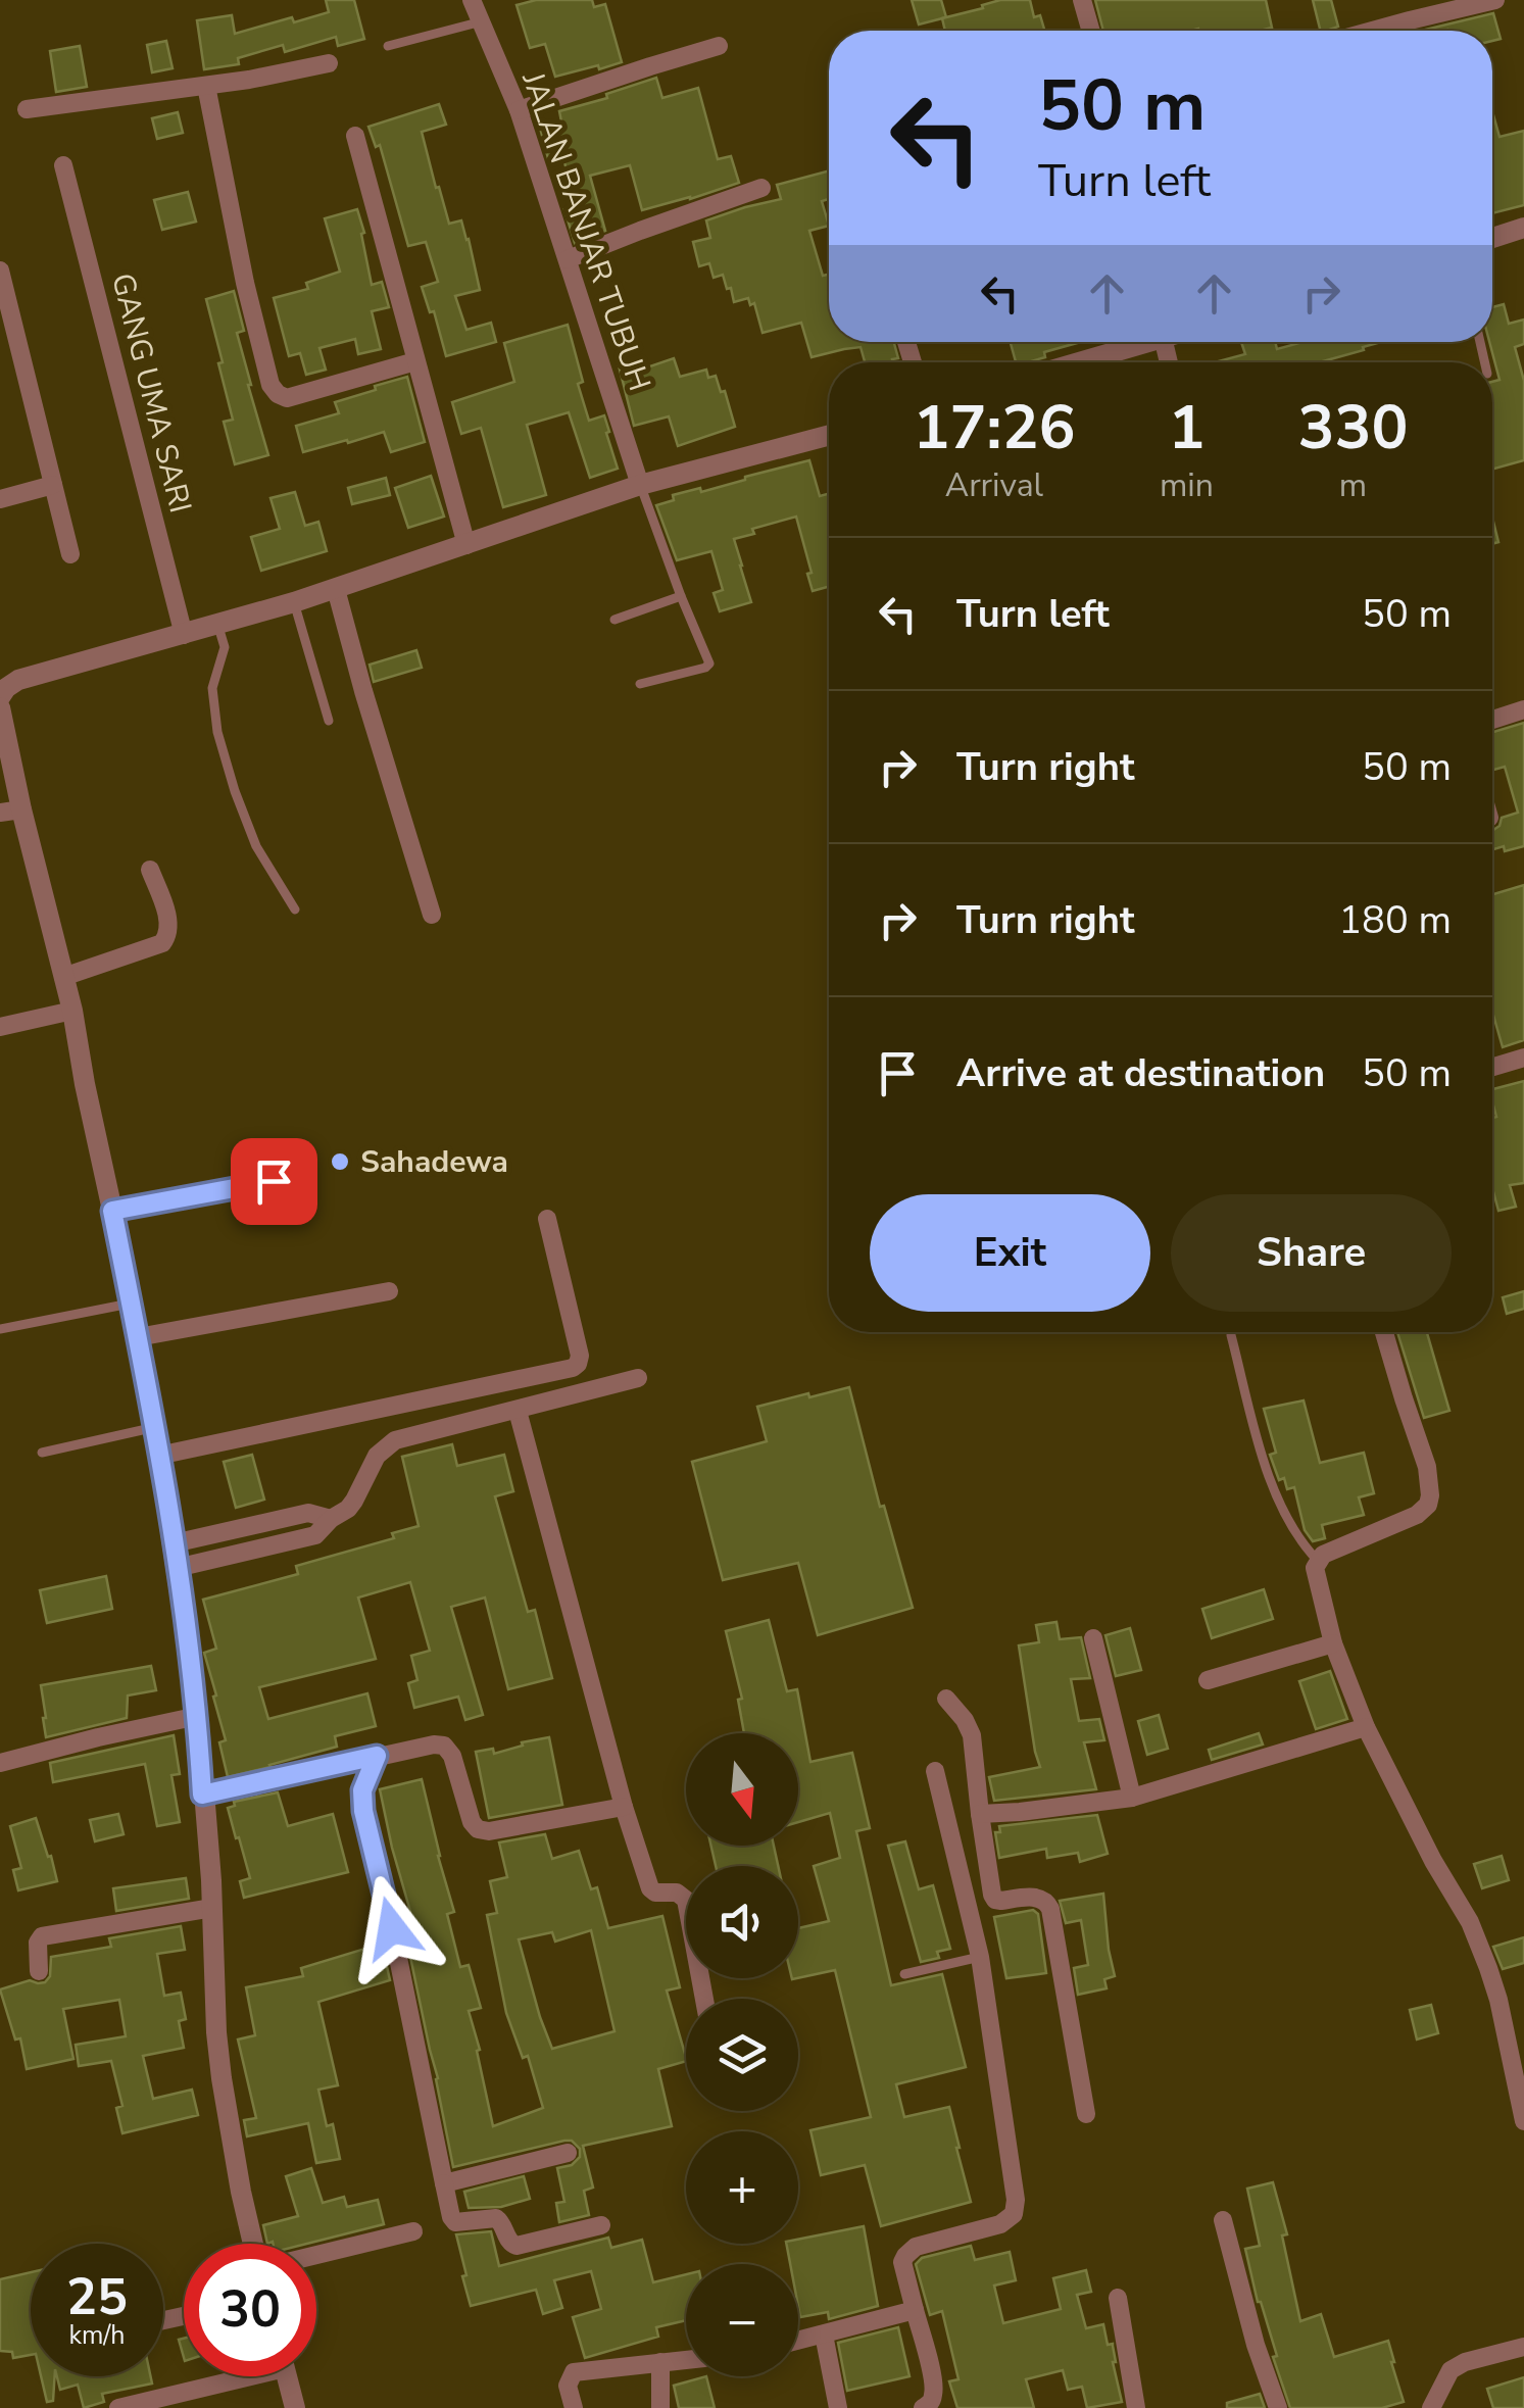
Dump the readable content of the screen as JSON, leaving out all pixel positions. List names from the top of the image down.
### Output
{
  "streets": {
    "street": ["JALAN BANJAR TUBUH", "GANG UMA SARI"]
  },
  "places": ["Sahadewa"],
  "north": "bottom",
  "page": {
    "turn": ["50 m", "Turn left"],
    "eta": [
      "17:26",
      "Arrival",
      "1",
      "min",
      "330",
      "m"
    ],
    "list": [
      {
        "name": "Turn left",
        "value": "50 m"
      },
      {
        "name": "Turn right",
        "value": "50 m"
      },
      {
        "name": "Turn right",
        "value": "180 m"
      },
      {
        "name": "Arrive at destination",
        "value": "50 m"
      }
    ],
    "buttons": ["Exit", "Share"],
    "map_buttons": ["+", "−"],
    "speed": "25 km/h",
    "limit": "30"
  }
}
